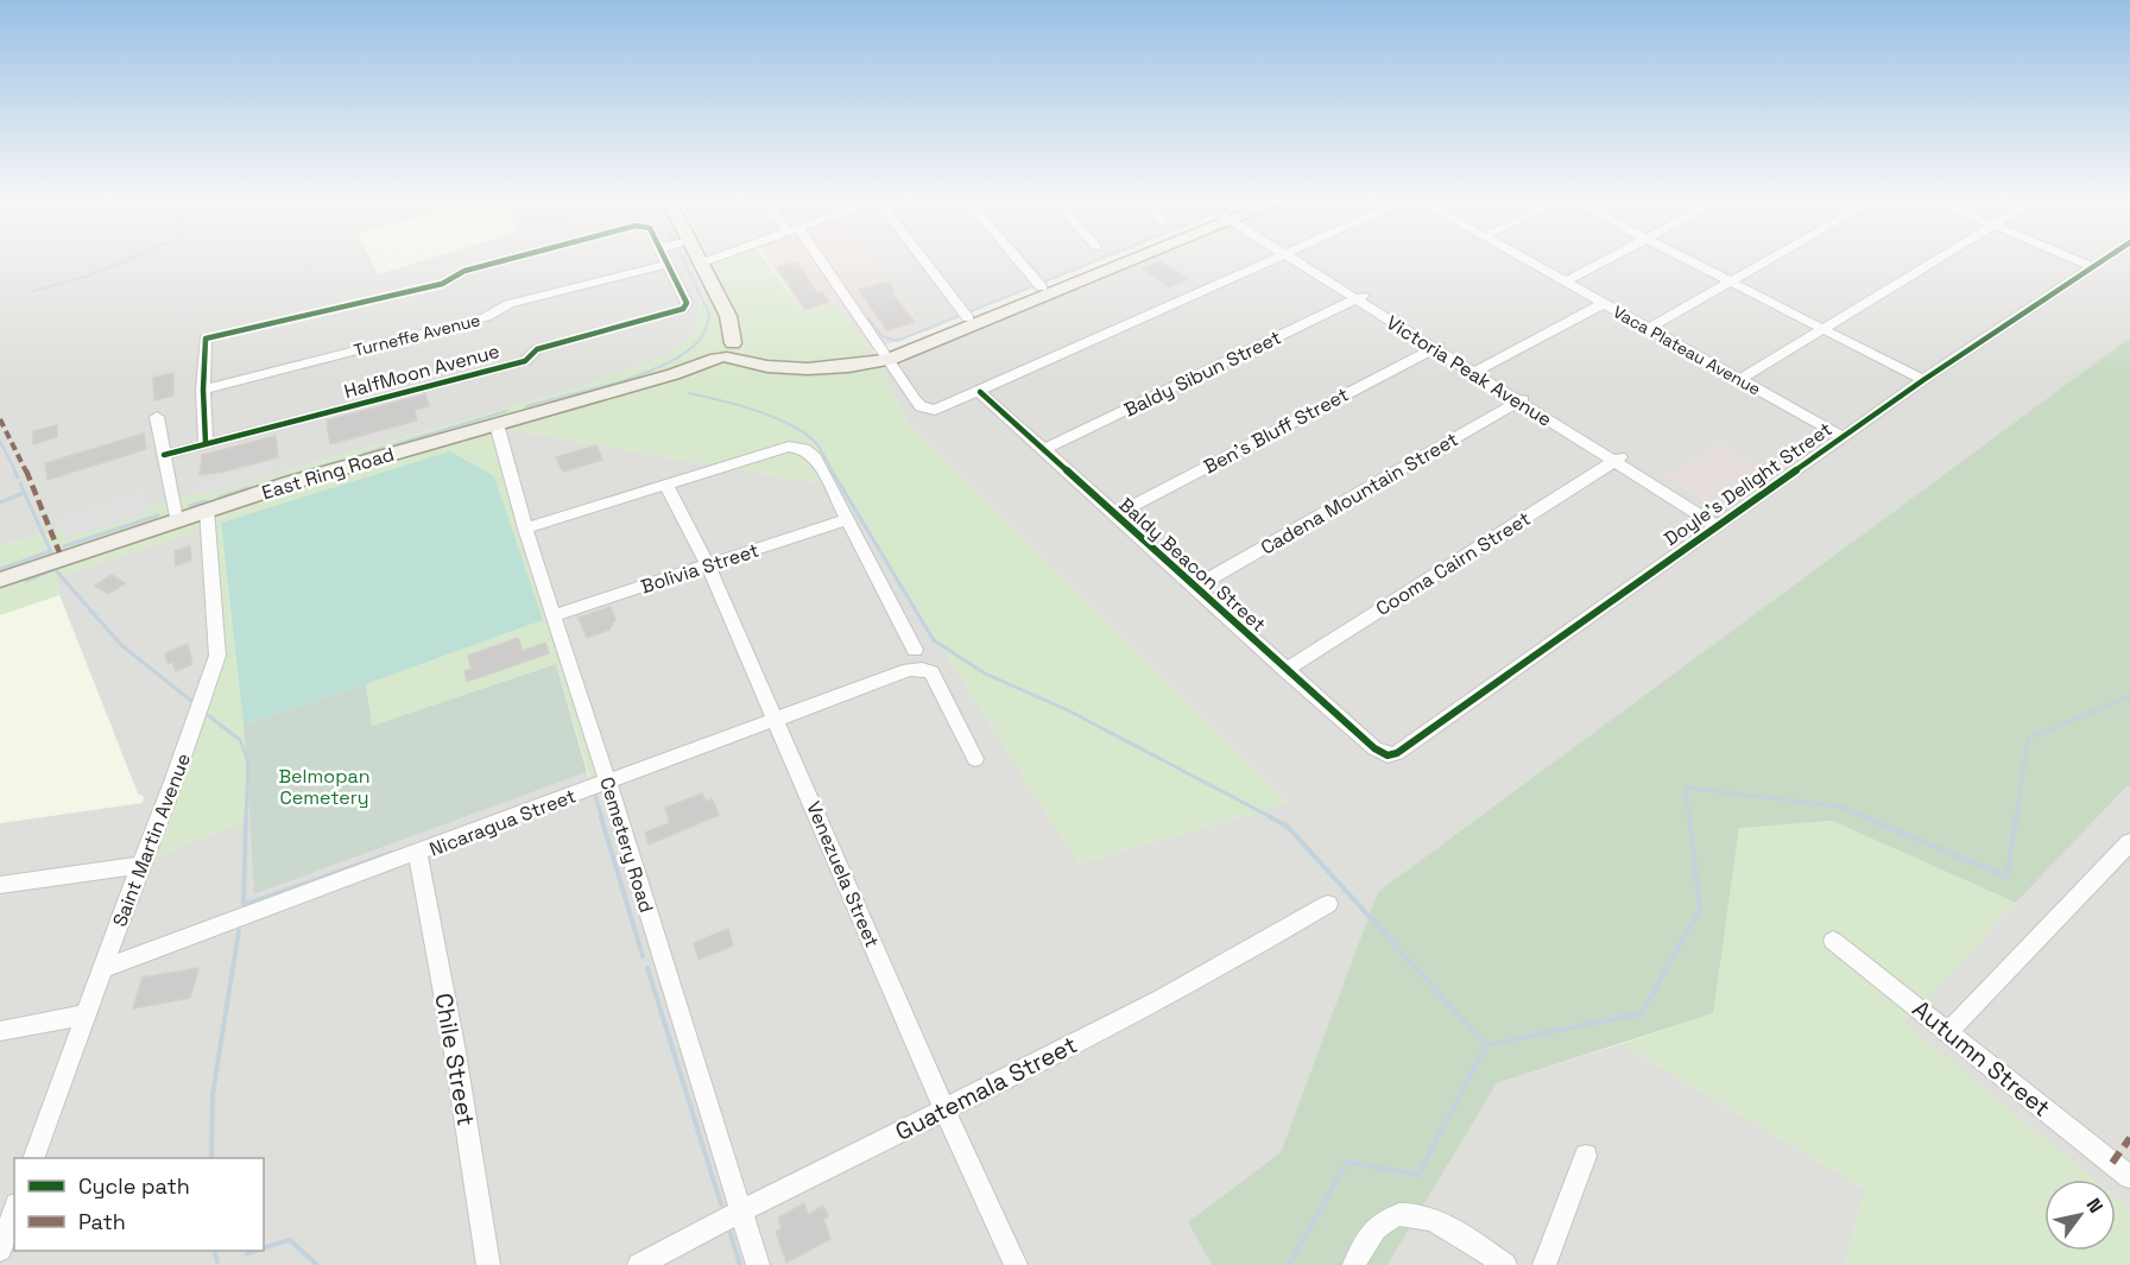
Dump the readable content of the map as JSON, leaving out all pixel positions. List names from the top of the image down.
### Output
{
  "streets": {
    "main road": ["East Ring Road"],
    "street": [
      "Turneffe Avenue",
      "Vaca Plateau Avenue",
      "HalfMoon Avenue",
      "Victoria Peak Avenue",
      "Baldy Sibun Street",
      "Ben's Bluff Street",
      "Doyle's Delight Street",
      "Cadena Mountain Street",
      "Cooma Cairn Street",
      "Baldy Beacon Street",
      "Bolivia Street",
      "Nicaragua Street",
      "Saint Martin Avenue",
      "Cemetery Road",
      "Venezuela Street",
      "Autumn Street",
      "Chile Street",
      "Guatemala Street"
    ]
  },
  "crossings": [
    ["Turneffe Avenue", "HalfMoon Avenue"],
    ["Vaca Plateau Avenue", "Doyle's Delight Street"],
    ["Victoria Peak Avenue", "Baldy Sibun Street"],
    ["Victoria Peak Avenue", "Ben's Bluff Street"],
    ["Victoria Peak Avenue", "Doyle's Delight Street"],
    ["Victoria Peak Avenue", "Cadena Mountain Street"],
    ["Victoria Peak Avenue", "Cooma Cairn Street"],
    ["Baldy Sibun Street", "Baldy Beacon Street"],
    ["Ben's Bluff Street", "Baldy Beacon Street"],
    ["East Ring Road", "Saint Martin Avenue"],
    ["East Ring Road", "Cemetery Road"],
    ["Doyle's Delight Street", "Baldy Beacon Street"],
    ["Cadena Mountain Street", "Baldy Beacon Street"],
    ["Cooma Cairn Street", "Baldy Beacon Street"],
    ["Bolivia Street", "Cemetery Road"],
    ["Bolivia Street", "Venezuela Street"],
    ["Nicaragua Street", "Saint Martin Avenue"],
    ["Nicaragua Street", "Cemetery Road"],
    ["Nicaragua Street", "Venezuela Street"],
    ["Nicaragua Street", "Chile Street"],
    ["Cemetery Road", "Guatemala Street"],
    ["Venezuela Street", "Guatemala Street"]
  ],
  "parks": ["Belmopan Cemetery"],
  "legend": ["Cycle path", "Path"],
  "north": "top right"
}
